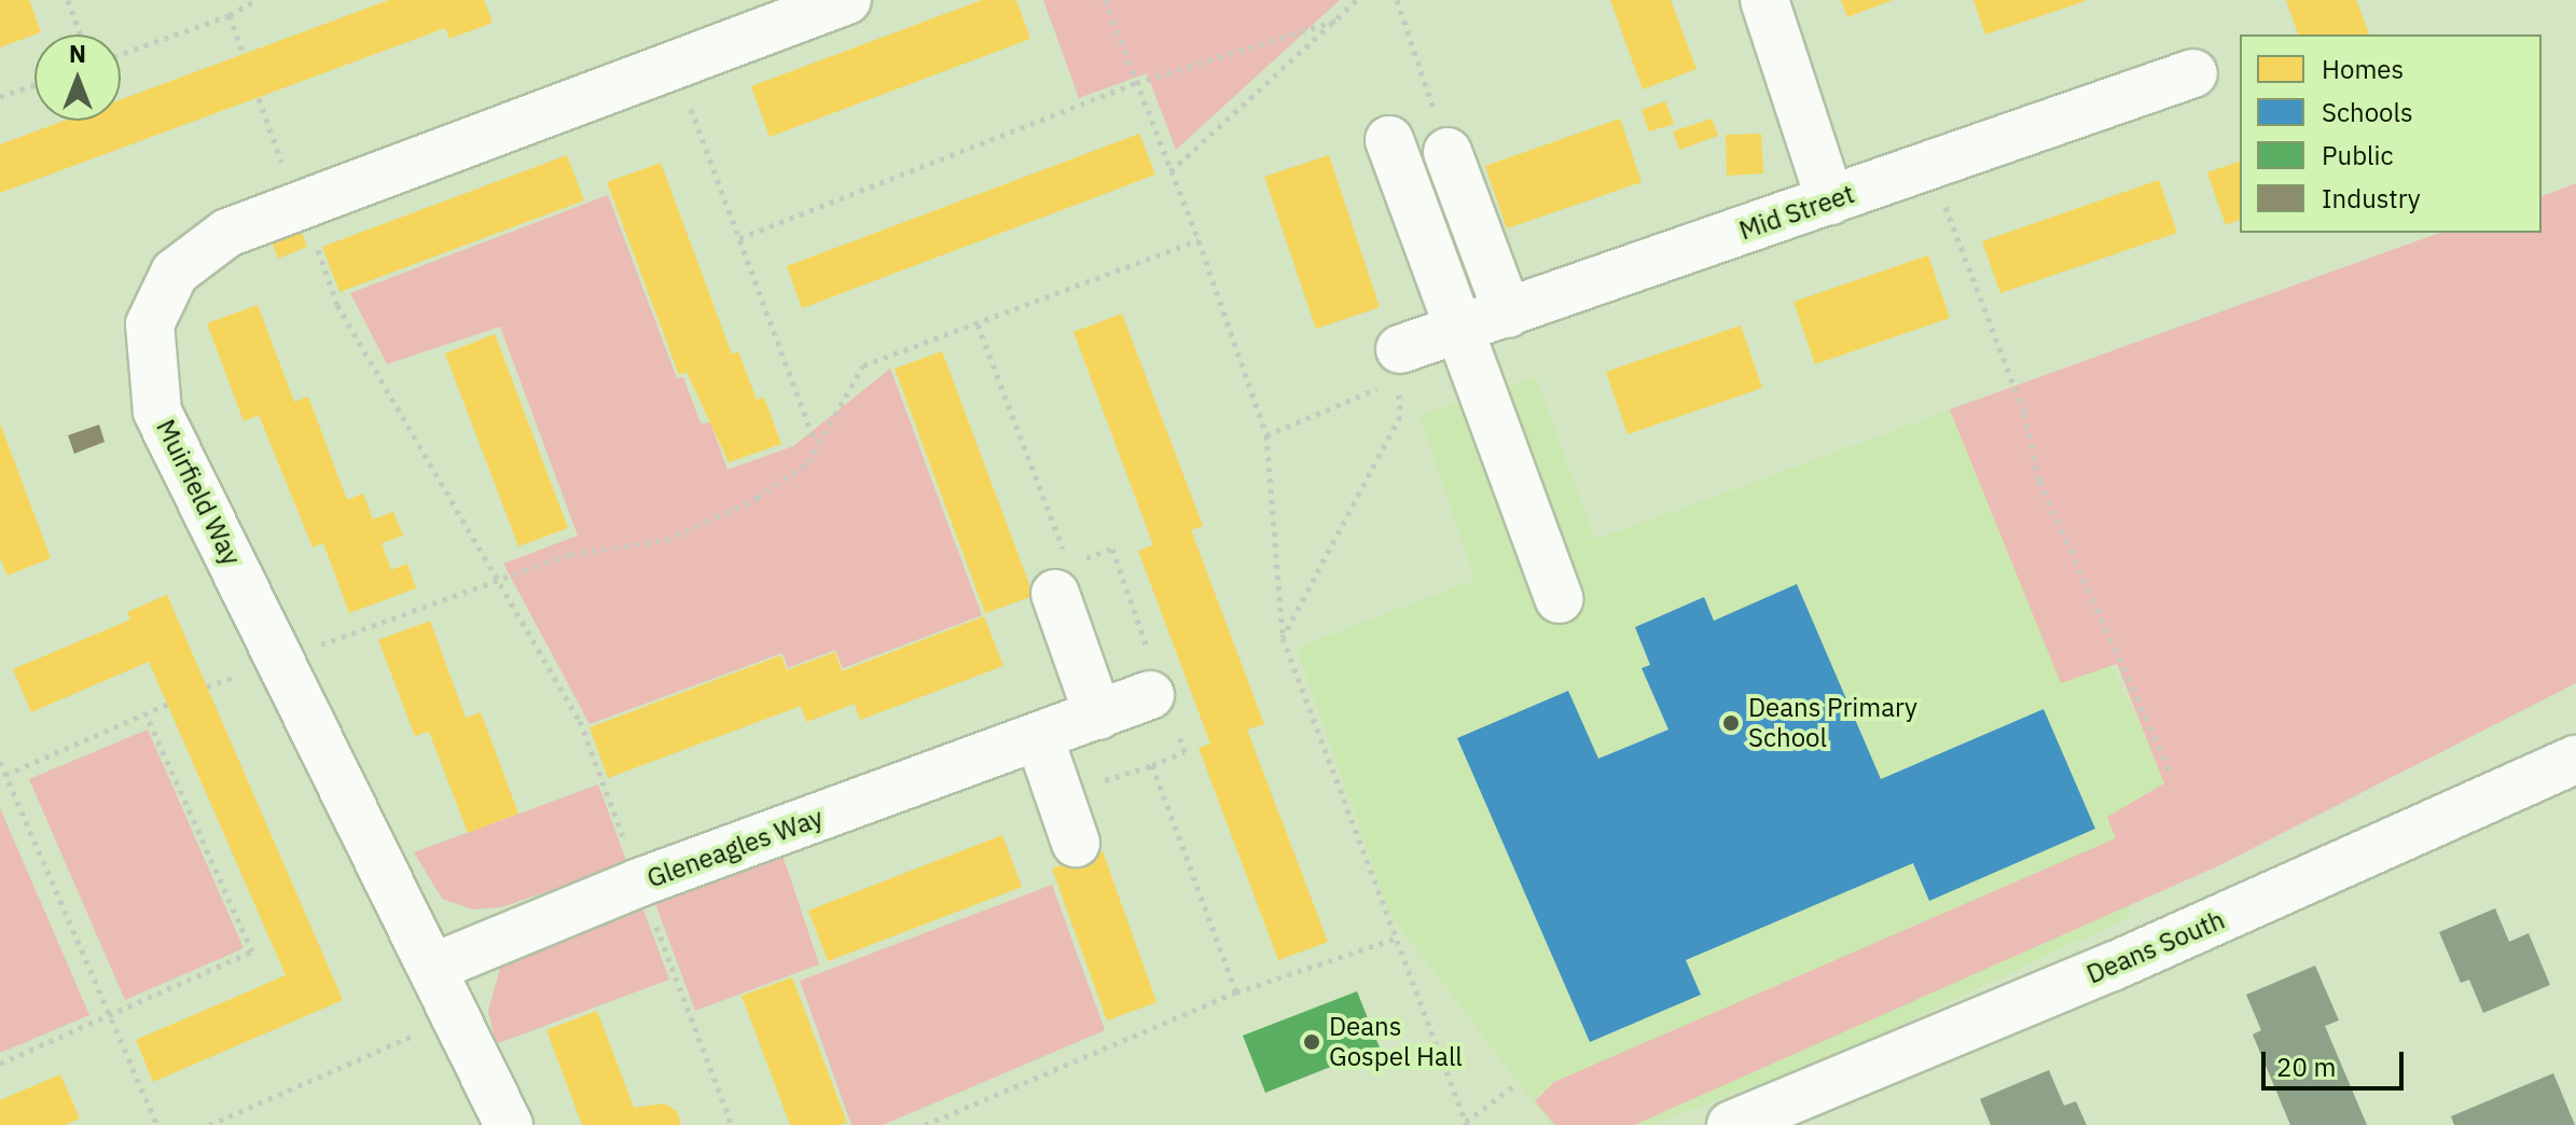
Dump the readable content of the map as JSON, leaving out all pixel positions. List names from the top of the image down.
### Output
{
  "streets": {
    "street": [
      "Mid Street",
      "Muirfield Way",
      "Gleneagles Way",
      "Deans South"
    ]
  },
  "crossings": [
    ["Muirfield Way", "Gleneagles Way"]
  ],
  "places": ["Deans Primary School", "Deans Gospel Hall"],
  "legend": [
    "Homes",
    "Schools",
    "Public",
    "Industry"
  ],
  "scale_bar": "20 m",
  "north": "top"
}
